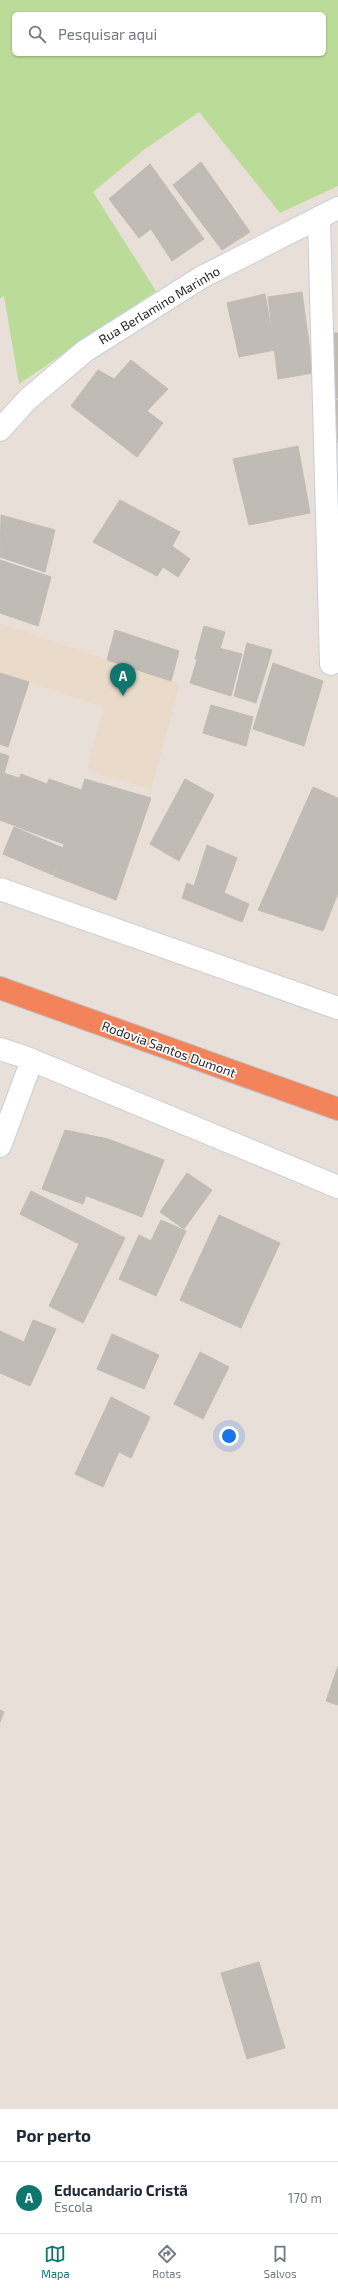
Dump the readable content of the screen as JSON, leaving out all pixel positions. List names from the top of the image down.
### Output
{
  "streets": {
    "highway": ["Rodovia Santos Dumont"],
    "street": ["Rua Berlamino Marinho"]
  },
  "page": {
    "search": "Pesquisar aqui",
    "pins": "A",
    "heading": "Por perto",
    "list": [
      {
        "mark": "A",
        "name": "Educandario Cristã",
        "note": "Escola",
        "value": "170 m"
      }
    ],
    "nav": ["Mapa", "Rotas", "Salvos"]
  }
}
